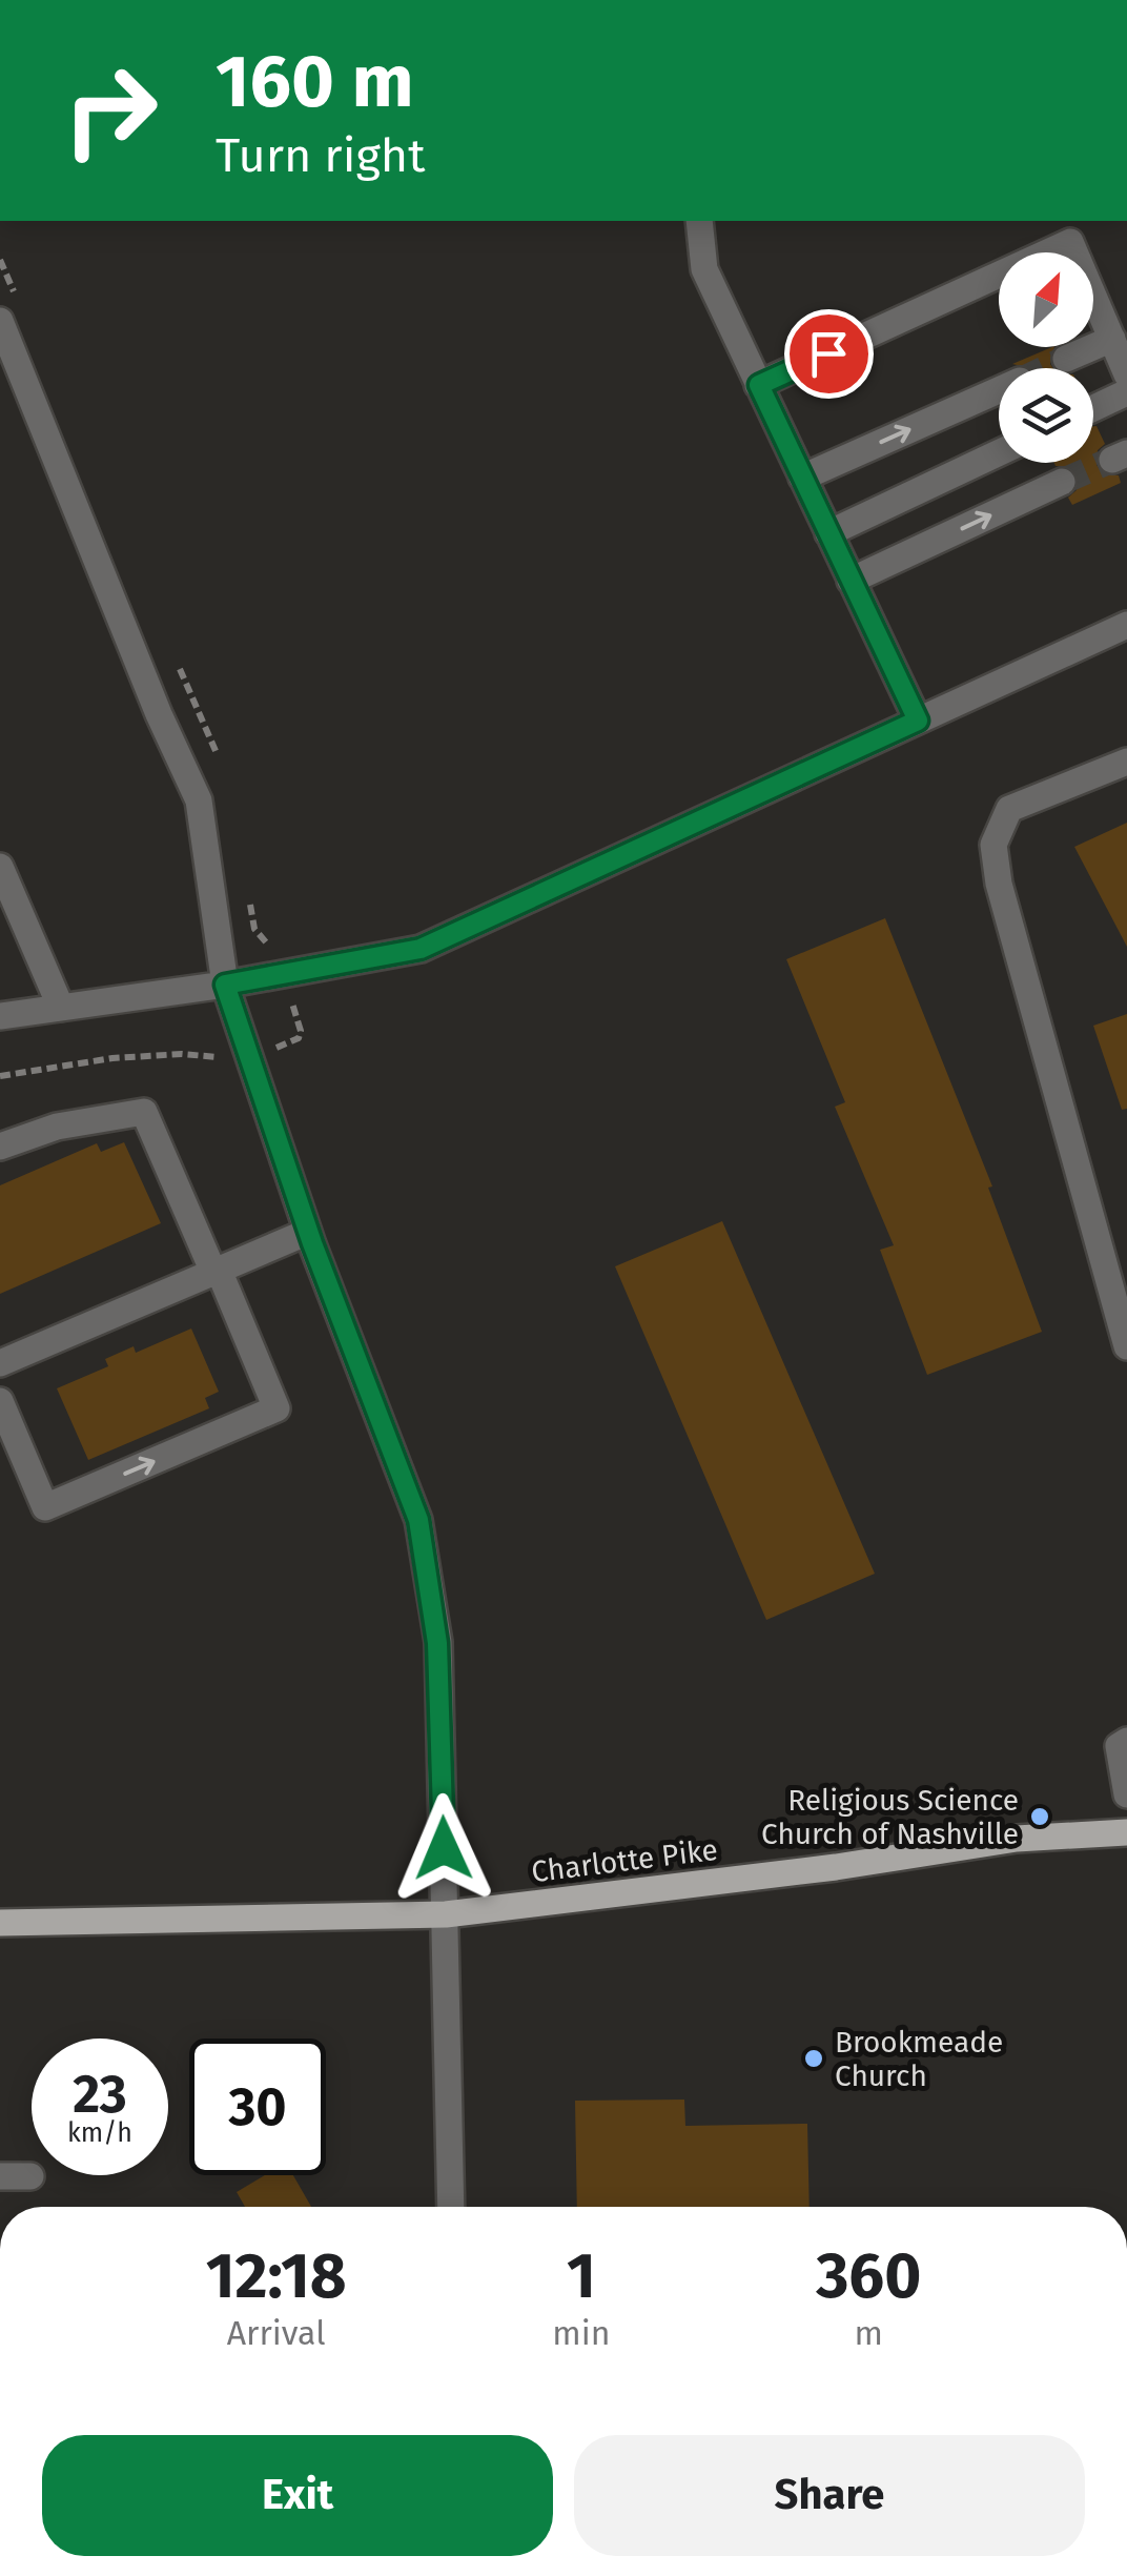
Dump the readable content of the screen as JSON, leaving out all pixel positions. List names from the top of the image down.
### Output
{
  "streets": {
    "main road": ["Charlotte Pike"]
  },
  "places": ["Religious Science Church of Nashville", "Brookmeade Church"],
  "north": "top right",
  "page": {
    "turn": ["160 m", "Turn right"],
    "speed": "23 km/h",
    "limit": "30",
    "eta": [
      "12:18",
      "Arrival",
      "1",
      "min",
      "360",
      "m"
    ],
    "buttons": ["Exit", "Share"]
  }
}
